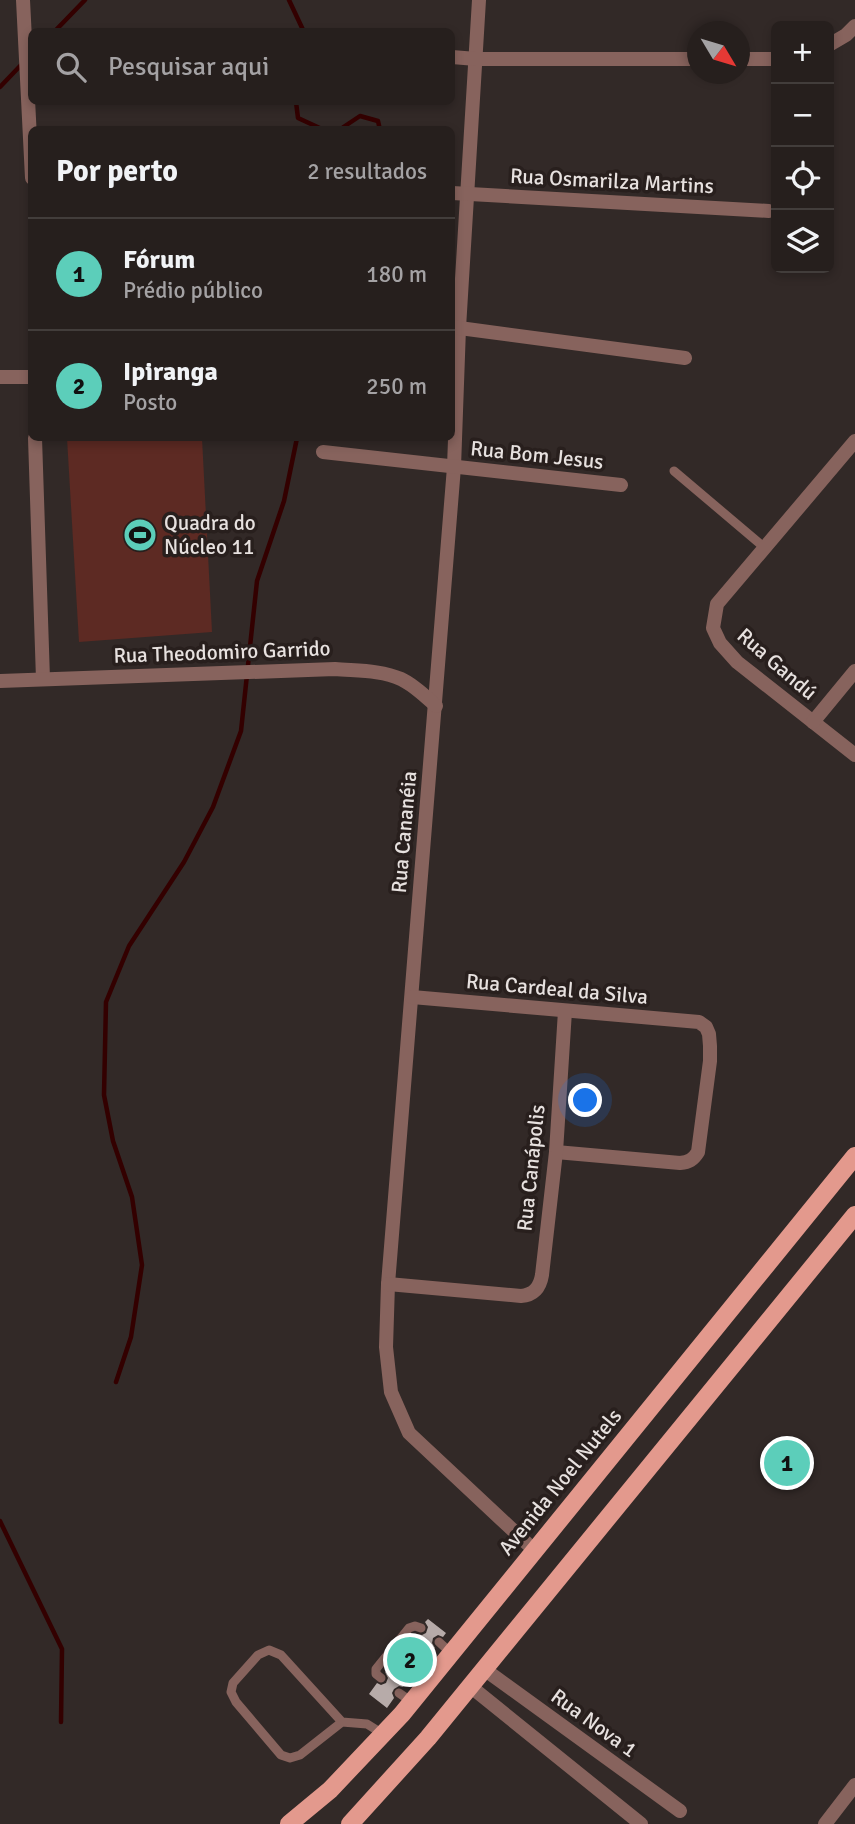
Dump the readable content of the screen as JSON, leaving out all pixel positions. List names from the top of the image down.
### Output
{
  "streets": {
    "main road": ["Avenida Noel Nutels"],
    "street": [
      "Rua Osmarilza Martins",
      "Rua Bom Jesus",
      "Rua Theodomiro Garrido",
      "Rua Gandú",
      "Rua Cananéia",
      "Rua Cardeal da Silva",
      "Rua Canápolis",
      "Rua Nova 1"
    ]
  },
  "crossings": [
    ["Rua Osmarilza Martins", "Rua Cananéia"],
    ["Rua Bom Jesus", "Rua Cananéia"],
    ["Rua Theodomiro Garrido", "Rua Cananéia"],
    ["Rua Cananéia", "Rua Cardeal da Silva"],
    ["Rua Cananéia", "Rua Canápolis"],
    ["Rua Cananéia", "Avenida Noel Nutels"],
    ["Rua Cardeal da Silva", "Rua Canápolis"]
  ],
  "places": {
    "sports": ["Quadra do Núcleo 11"]
  },
  "north": "bottom right",
  "page": {
    "map_buttons": ["+", "−"],
    "search": "Pesquisar aqui",
    "heading": ["Por perto", "2 resultados"],
    "list": [
      {
        "mark": "1",
        "name": "Fórum",
        "note": "Prédio público",
        "value": "180 m"
      },
      {
        "mark": "2",
        "name": "Ipiranga",
        "note": "Posto",
        "value": "250 m"
      }
    ],
    "pins": ["1", "2"]
  }
}
